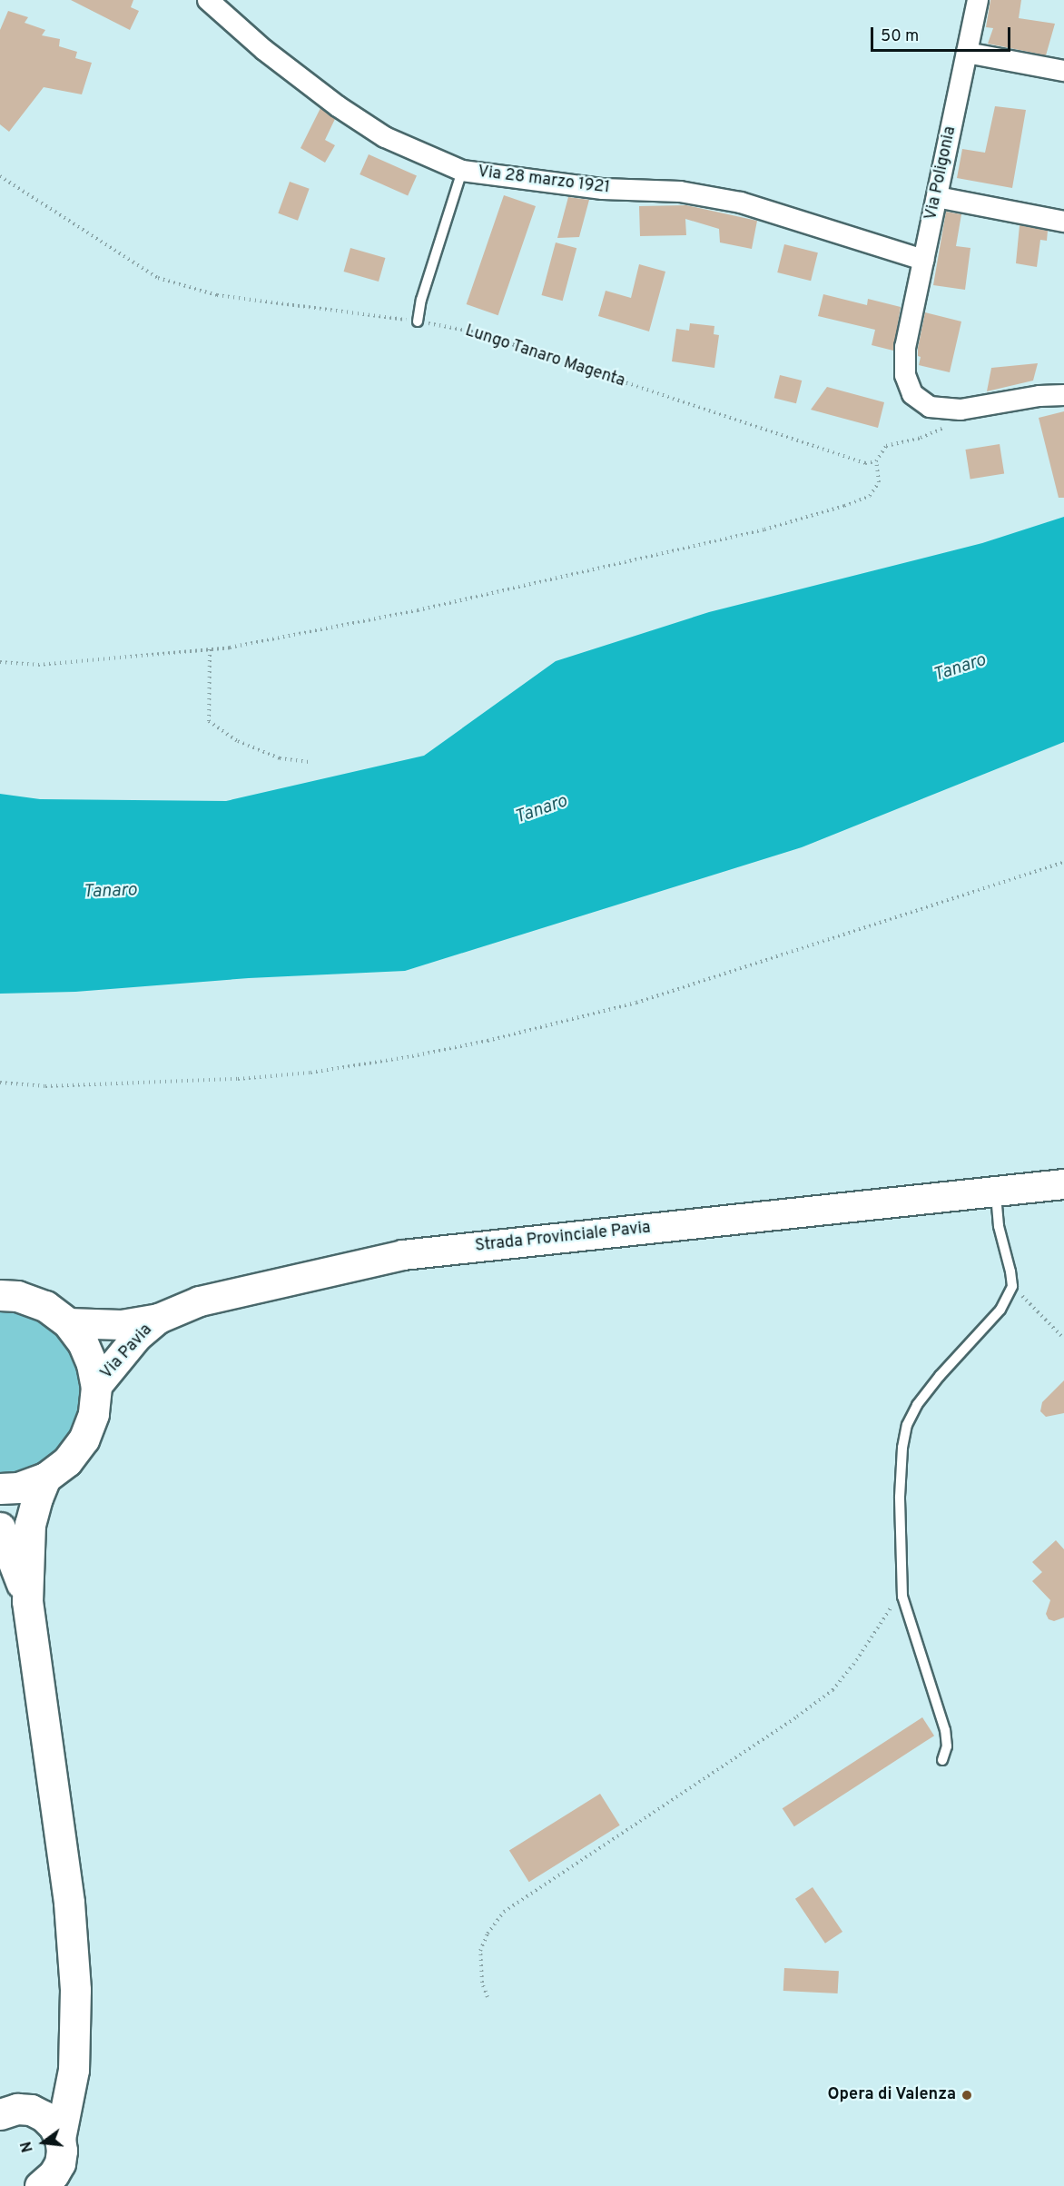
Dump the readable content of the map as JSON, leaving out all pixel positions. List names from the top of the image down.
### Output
{
  "streets": {
    "main road": ["Strada Provinciale Pavia", "Via Pavia"],
    "street": ["Via Poligonia", "Via 28 marzo 1921"],
    "path": ["Lungo Tanaro Magenta"]
  },
  "crossings": [
    ["Via Poligonia", "Via 28 marzo 1921"],
    ["Strada Provinciale Pavia", "Via Pavia"]
  ],
  "water": ["Tanaro"],
  "places": ["Opera di Valenza"],
  "scale_bar": "50 m",
  "north": "left"
}
